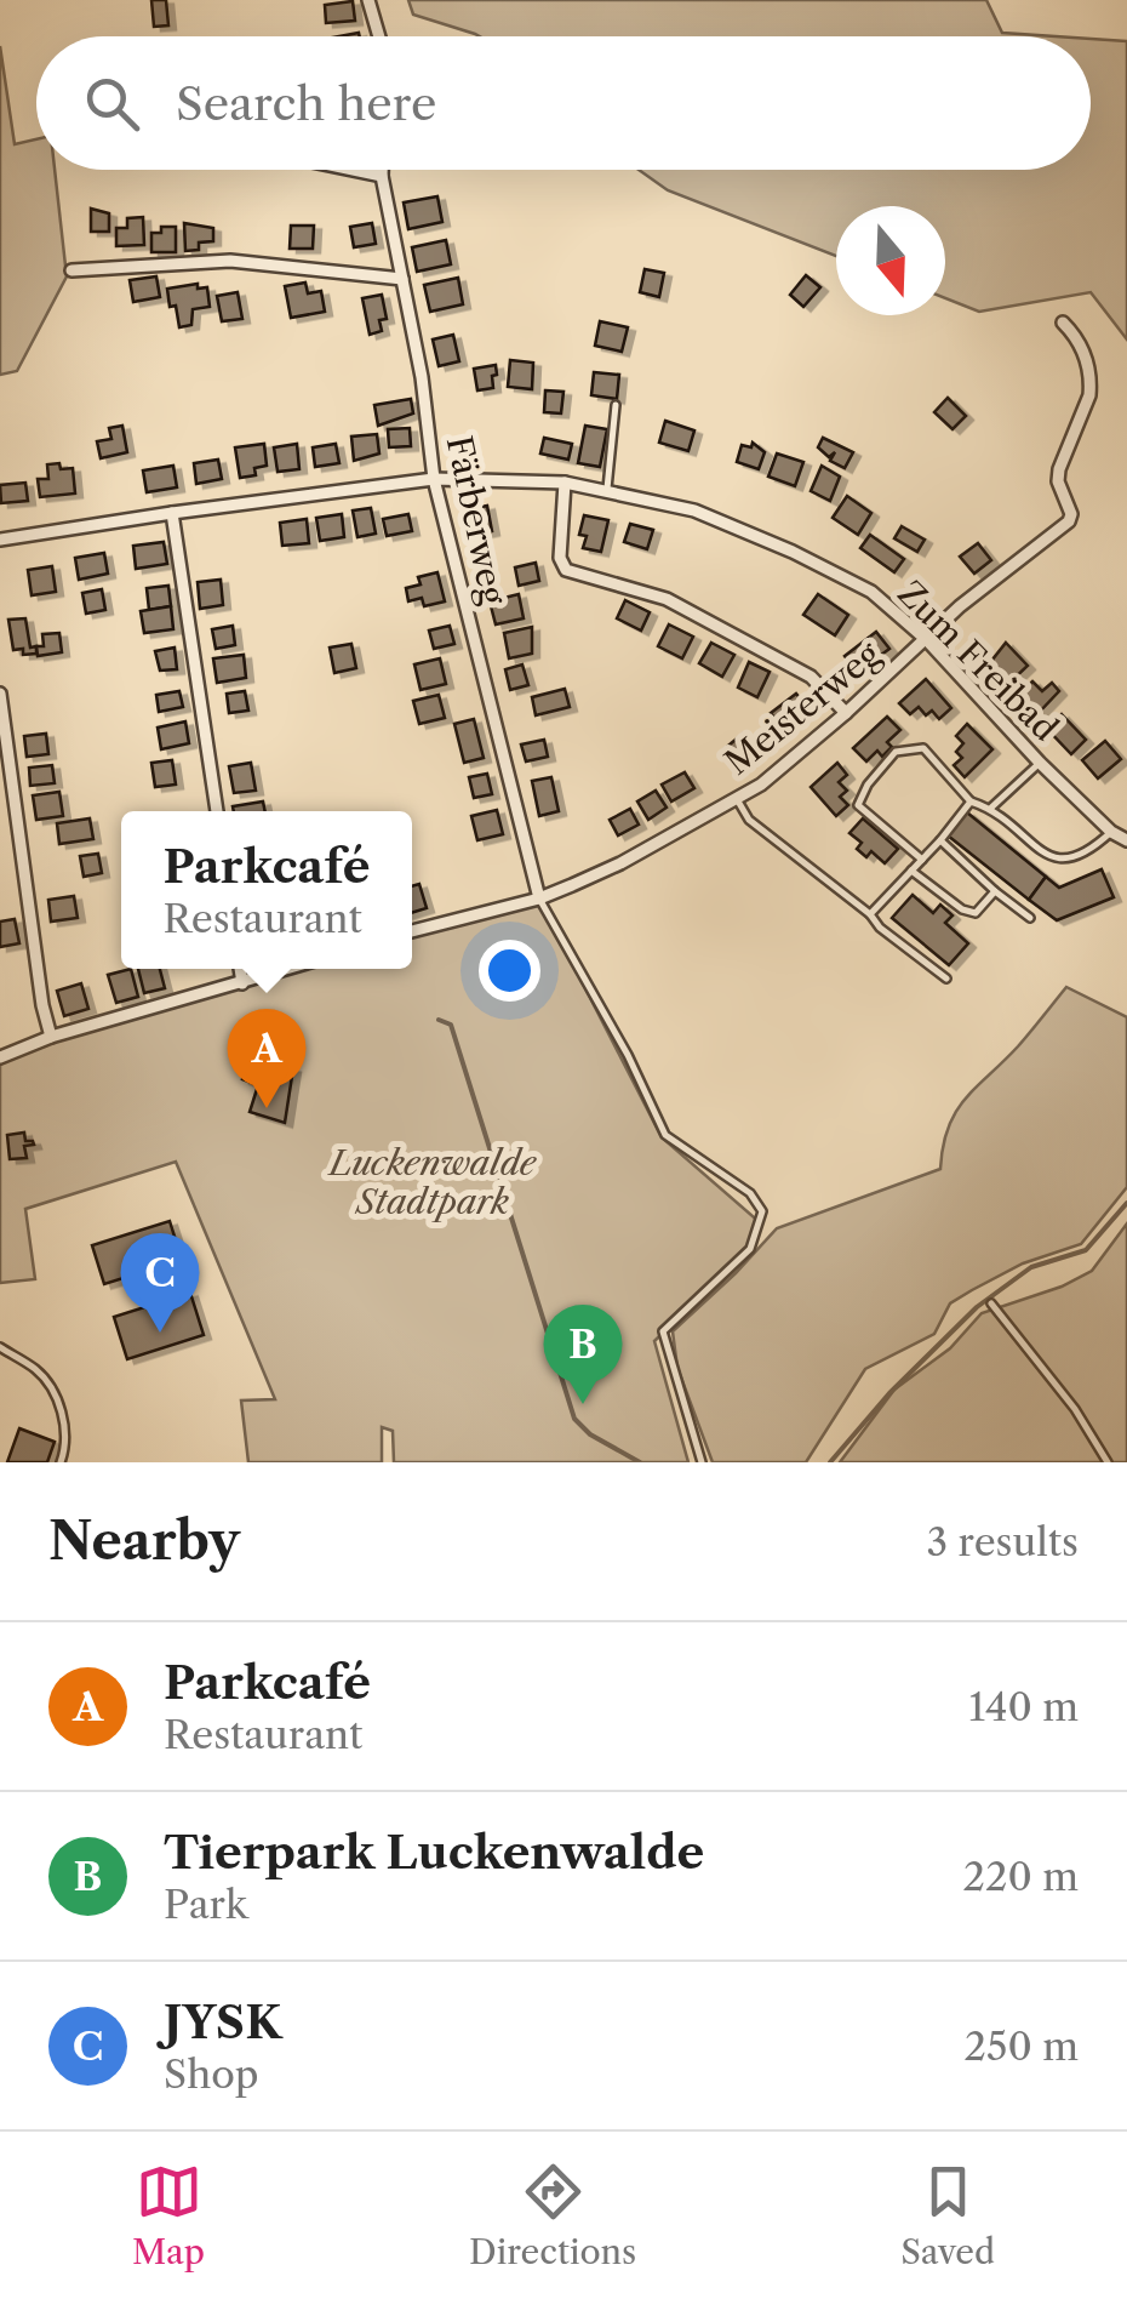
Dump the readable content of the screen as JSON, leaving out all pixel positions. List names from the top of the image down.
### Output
{
  "streets": {
    "street": ["Färberweg", "Zum Freibad", "Meisterweg"]
  },
  "crossings": [
    ["Färberweg", "Zum Freibad"],
    ["Färberweg", "Meisterweg"],
    ["Zum Freibad", "Meisterweg"]
  ],
  "parks": ["Luckenwalde Stadtpark"],
  "north": "bottom",
  "page": {
    "search": "Search here",
    "popup": ["Parkcafé", "Restaurant"],
    "pins": ["A", "C", "B"],
    "heading": ["Nearby", "3 results"],
    "list": [
      {
        "mark": "A",
        "name": "Parkcafé",
        "note": "Restaurant",
        "value": "140 m"
      },
      {
        "mark": "B",
        "name": "Tierpark Luckenwalde",
        "note": "Park",
        "value": "220 m"
      },
      {
        "mark": "C",
        "name": "JYSK",
        "note": "Shop",
        "value": "250 m"
      }
    ],
    "nav": ["Map", "Directions", "Saved"]
  }
}
